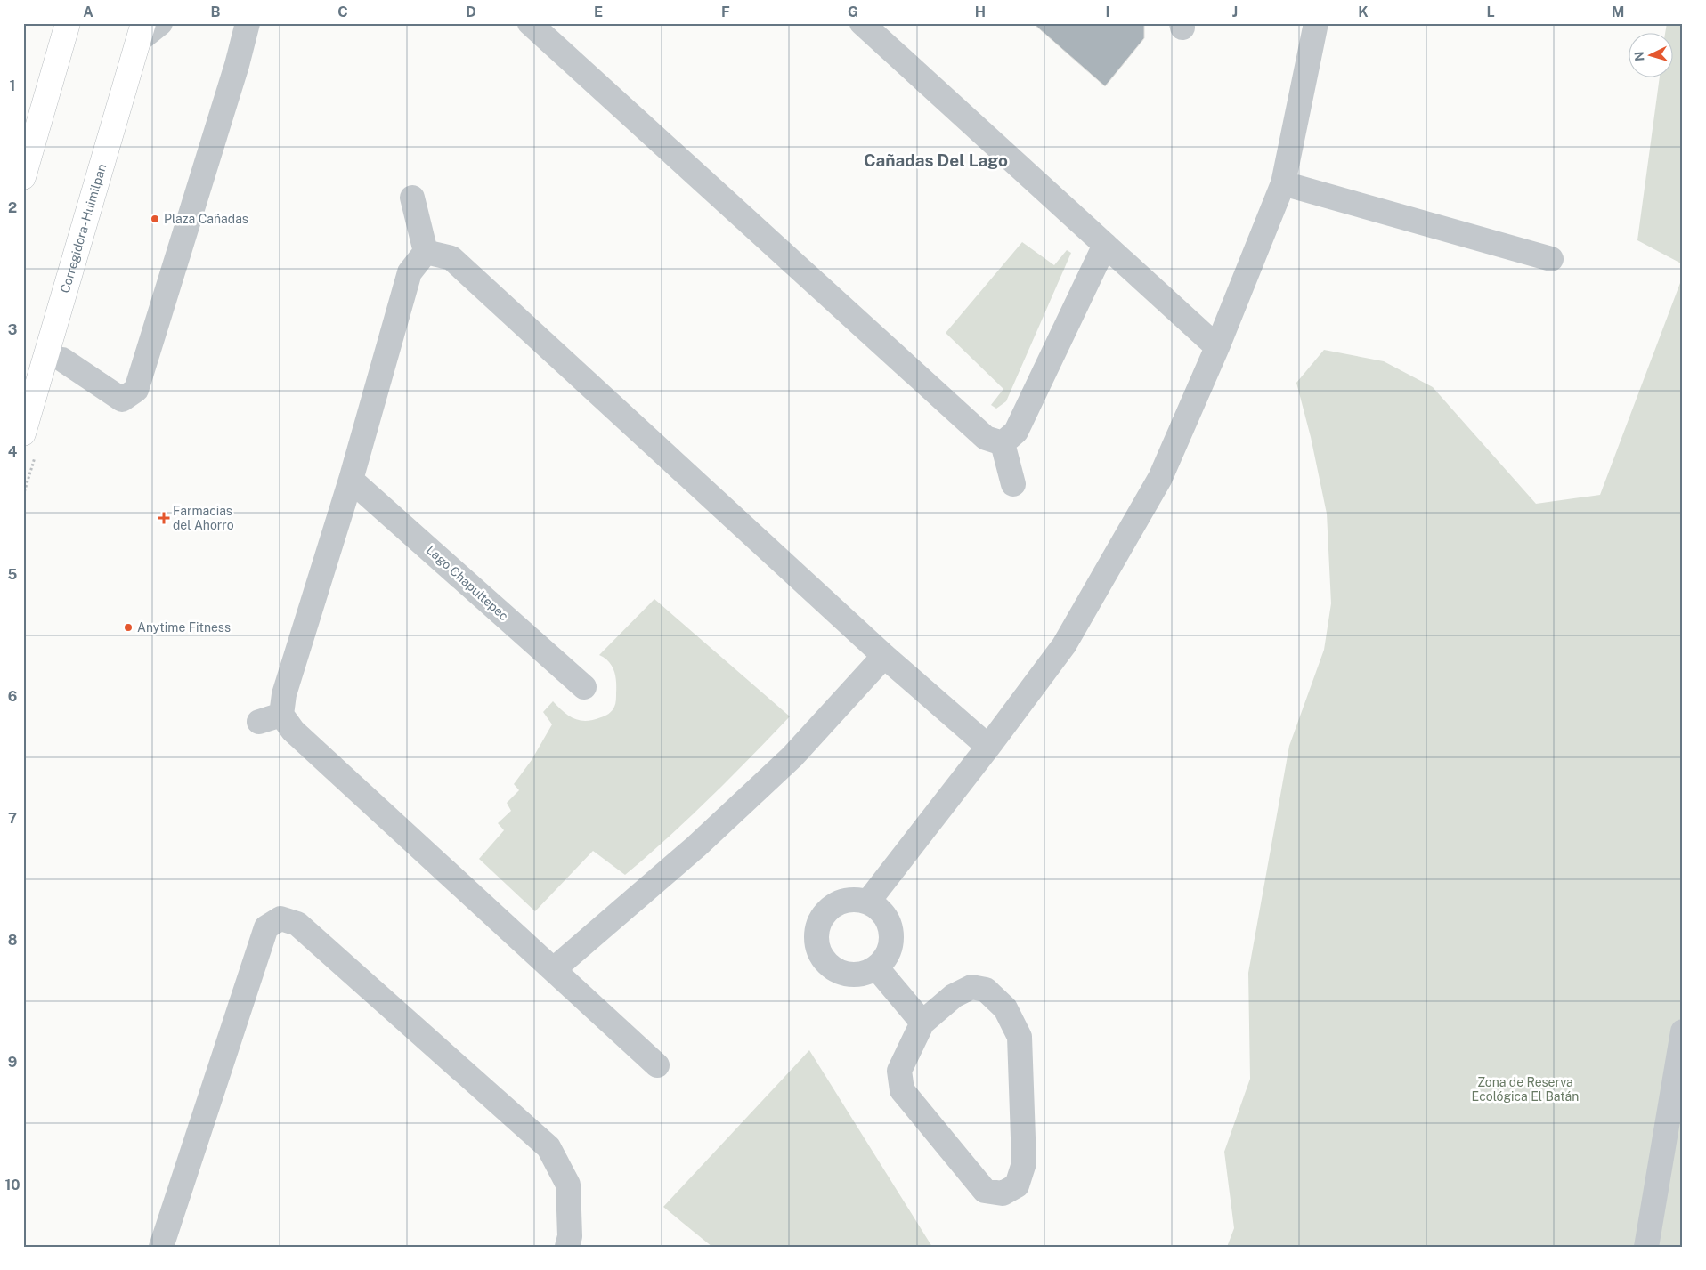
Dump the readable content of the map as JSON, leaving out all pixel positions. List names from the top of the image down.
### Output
{
  "streets": {
    "main road": ["Corregidora- Huimilpan"],
    "street": ["Lago Chapultepec"]
  },
  "districts": ["Cañadas Del Lago"],
  "parks": ["Zona de Reserva Ecológica El Batán"],
  "places": {
    "other": ["Plaza Cañadas", "Anytime Fitness"],
    "health": ["Farmacias del Ahorro"]
  },
  "north": "left",
  "grid": {
    "columns": [
      "A",
      "B",
      "C",
      "D",
      "E",
      "F",
      "G",
      "H",
      "I",
      "J",
      "K",
      "L",
      "M"
    ],
    "rows": [
      "1",
      "2",
      "3",
      "4",
      "5",
      "6",
      "7",
      "8",
      "9",
      "10"
    ]
  }
}
